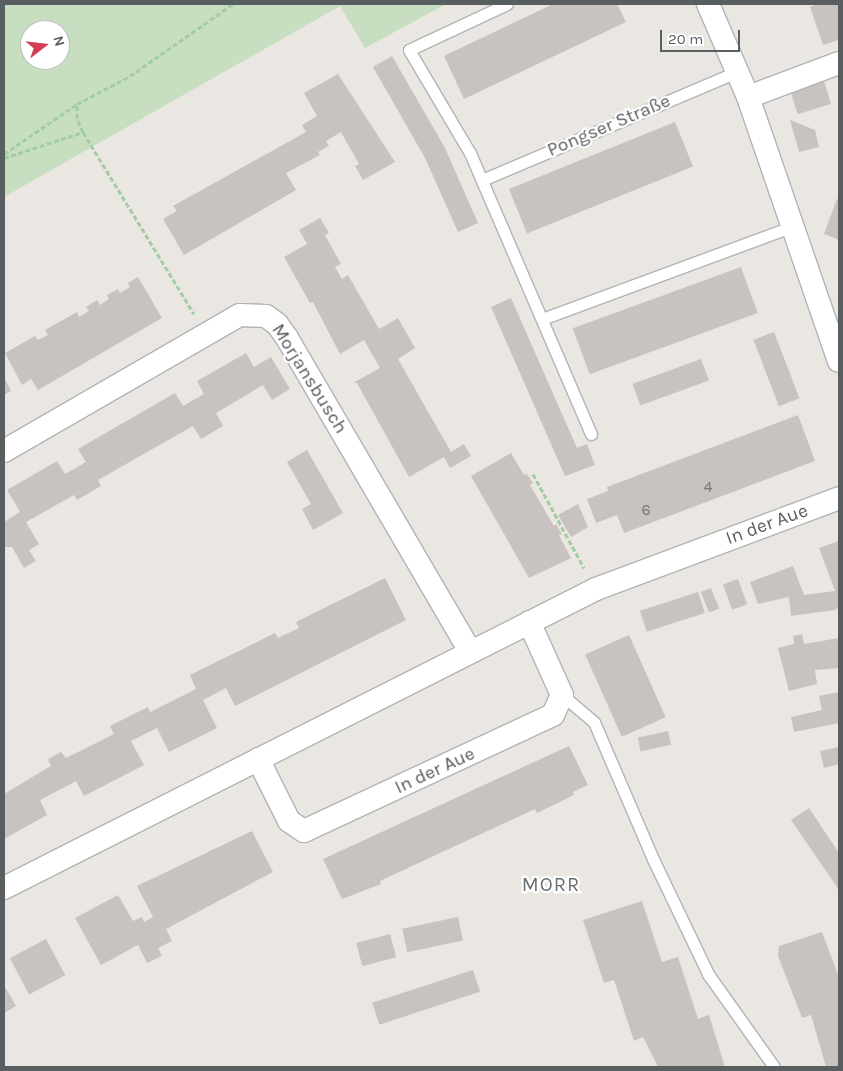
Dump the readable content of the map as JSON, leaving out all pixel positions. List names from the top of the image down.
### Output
{
  "streets": {
    "street": ["Morjansbusch", "In der Aue"],
    "lane": ["Pongser Straße"]
  },
  "crossings": [
    ["Morjansbusch", "In der Aue"]
  ],
  "districts": ["MORR"],
  "house_numbers": ["4", "6"],
  "scale_bar": "20 m",
  "north": "right"
}
